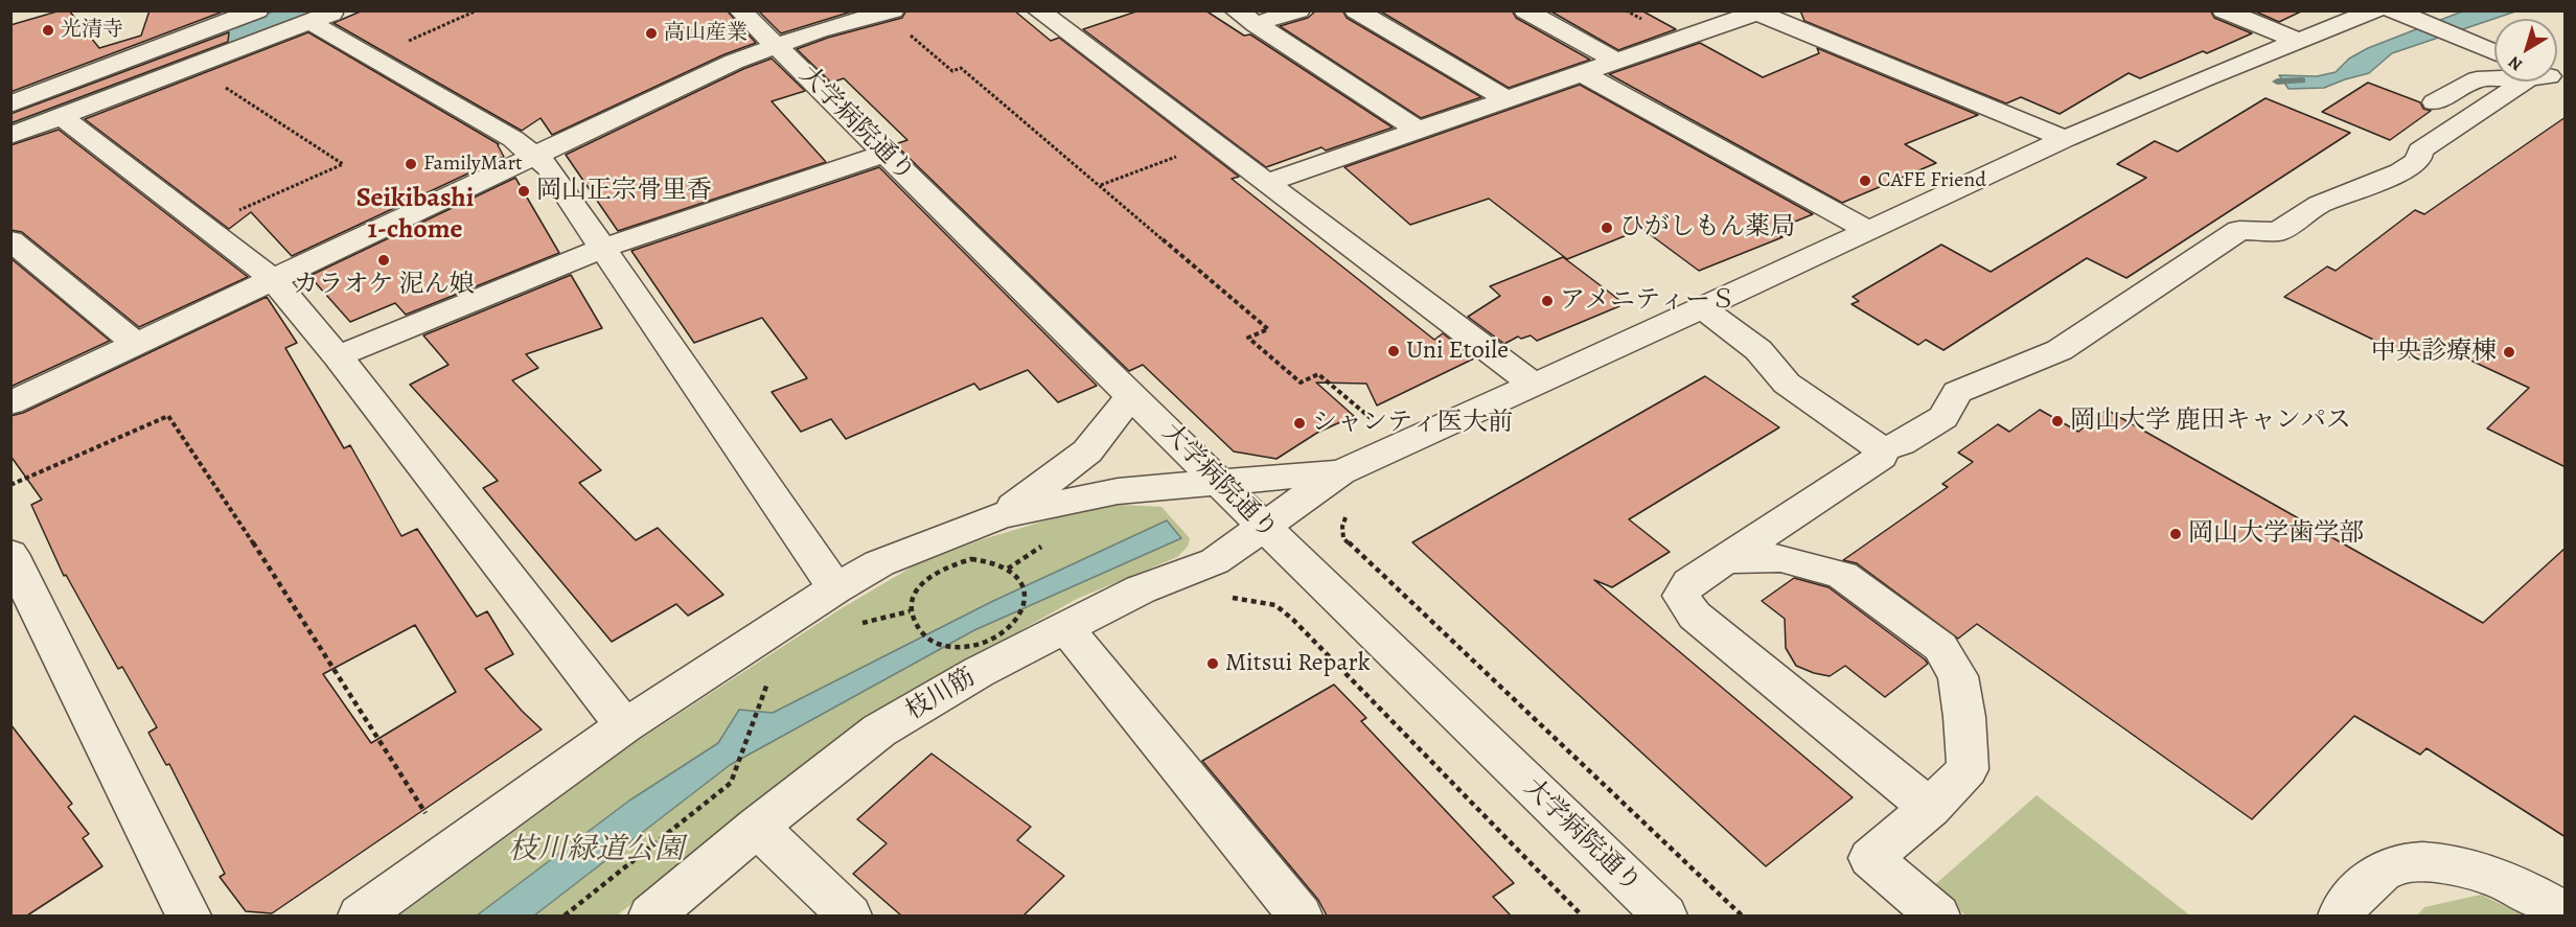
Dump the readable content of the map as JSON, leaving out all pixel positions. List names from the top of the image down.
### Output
{
  "streets": {
    "street": ["大学病院通り", "枝川筋"]
  },
  "crossings": [
    ["大学病院通り", "枝川筋"]
  ],
  "districts": ["Seikibashi 1-chome"],
  "parks": ["枝川緑道公園"],
  "places": [
    "光清寺",
    "高山産業",
    "FamilyMart",
    "CAFE Friend",
    "岡山正宗骨里香",
    "ひがしもん薬局",
    "カラオケ 泥ん娘",
    "アメニティーＳ",
    "Uni Etoile",
    "中央診療棟",
    "岡山大学 鹿田キャンパス",
    "シャンティ医大前",
    "岡山大学歯学部",
    "Mitsui Repark"
  ],
  "north": "bottom left"
}
